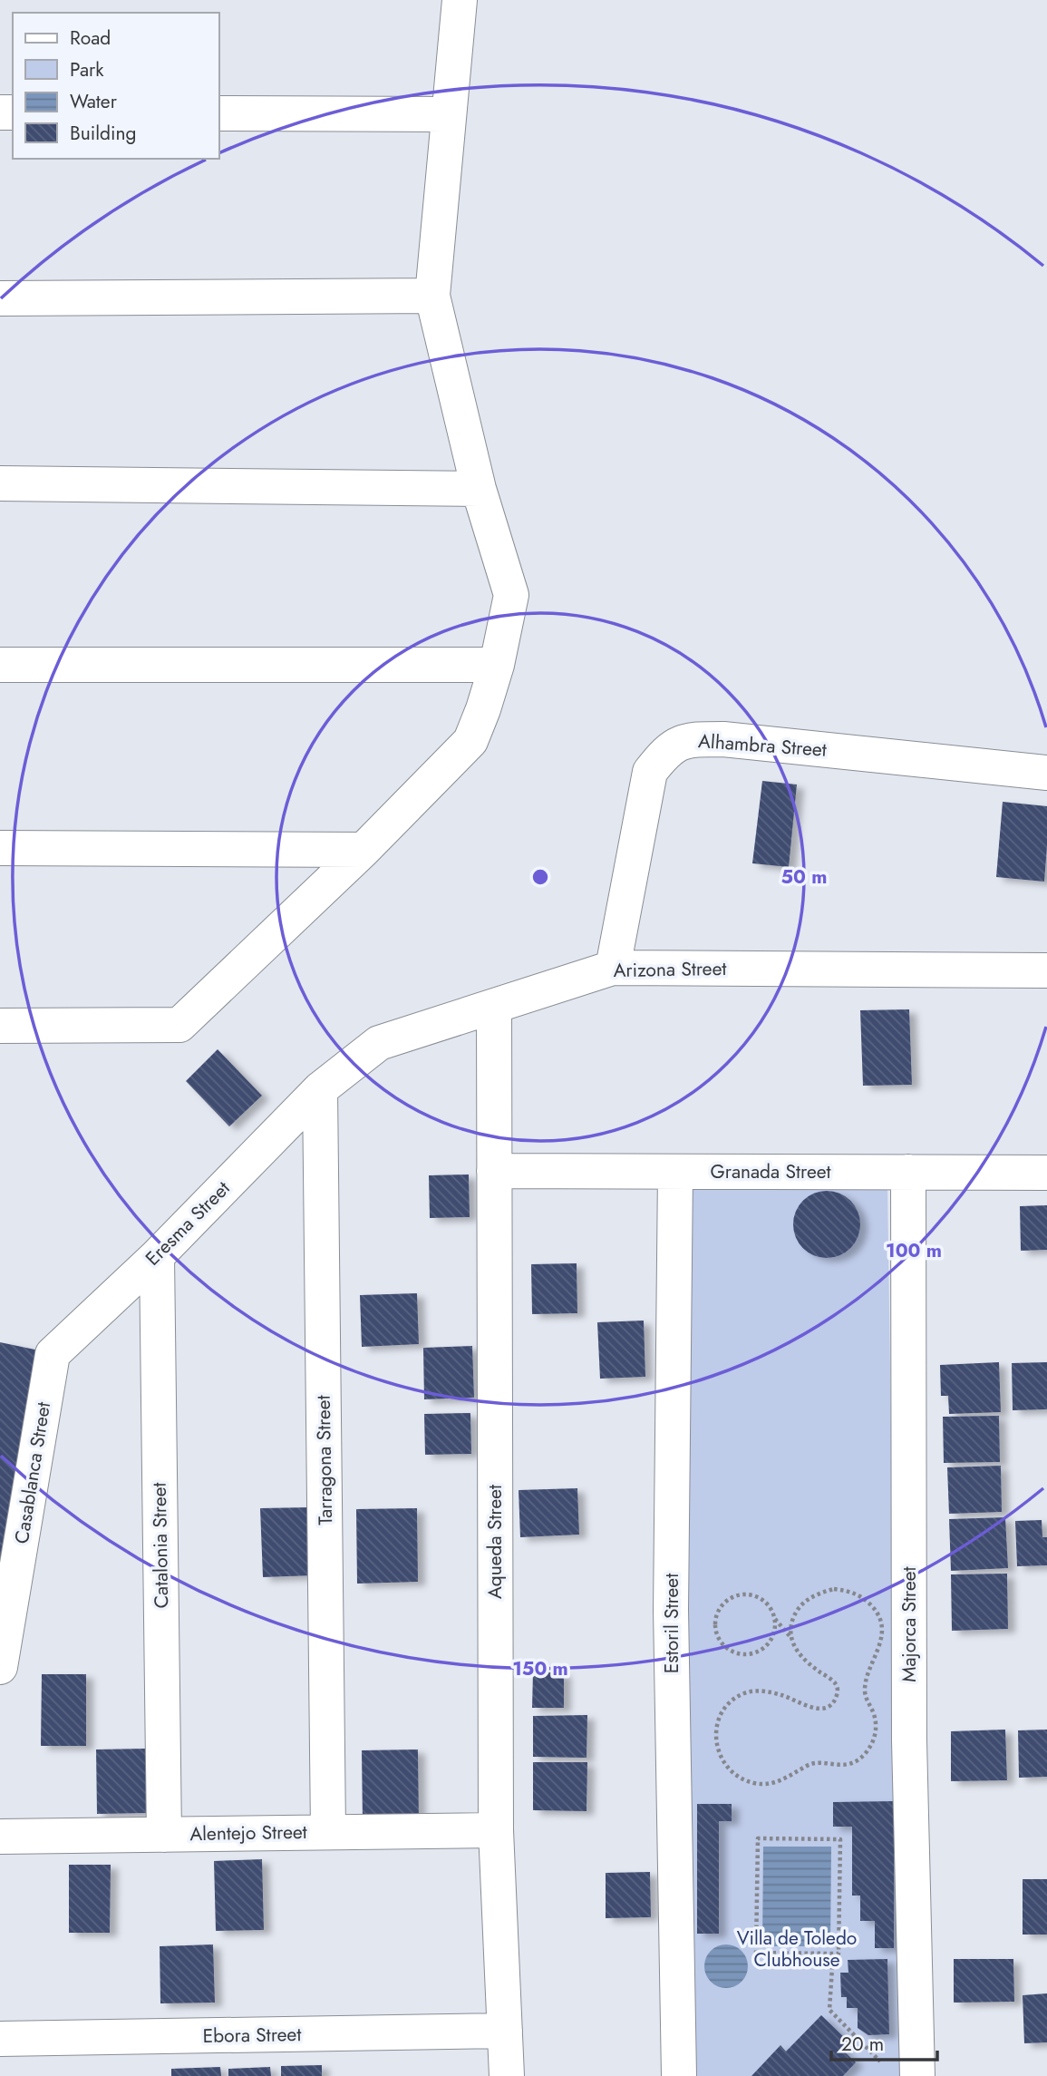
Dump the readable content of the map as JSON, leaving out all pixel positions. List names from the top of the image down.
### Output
{
  "streets": {
    "street": [
      "Alhambra Street",
      "Arizona Street",
      "Granada Street",
      "Eresma Street",
      "Tarragona Street",
      "Casablanca Street",
      "Aqueda Street",
      "Catalonia Street",
      "Estoril Street",
      "Majorca Street",
      "Alentejo Street",
      "Ebora Street"
    ]
  },
  "crossings": [
    ["Alhambra Street", "Arizona Street"],
    ["Arizona Street", "Eresma Street"],
    ["Arizona Street", "Tarragona Street"],
    ["Arizona Street", "Aqueda Street"],
    ["Granada Street", "Aqueda Street"],
    ["Granada Street", "Estoril Street"],
    ["Granada Street", "Majorca Street"],
    ["Eresma Street", "Tarragona Street"],
    ["Eresma Street", "Casablanca Street"],
    ["Eresma Street", "Catalonia Street"],
    ["Tarragona Street", "Alentejo Street"],
    ["Aqueda Street", "Alentejo Street"],
    ["Aqueda Street", "Ebora Street"],
    ["Catalonia Street", "Alentejo Street"]
  ],
  "parks": ["Villa de Toledo Clubhouse"],
  "legend": [
    "Road",
    "Park",
    "Water",
    "Building"
  ],
  "scale_bar": "20 m",
  "rings": ["50 m", "100 m", "150 m"]
}
